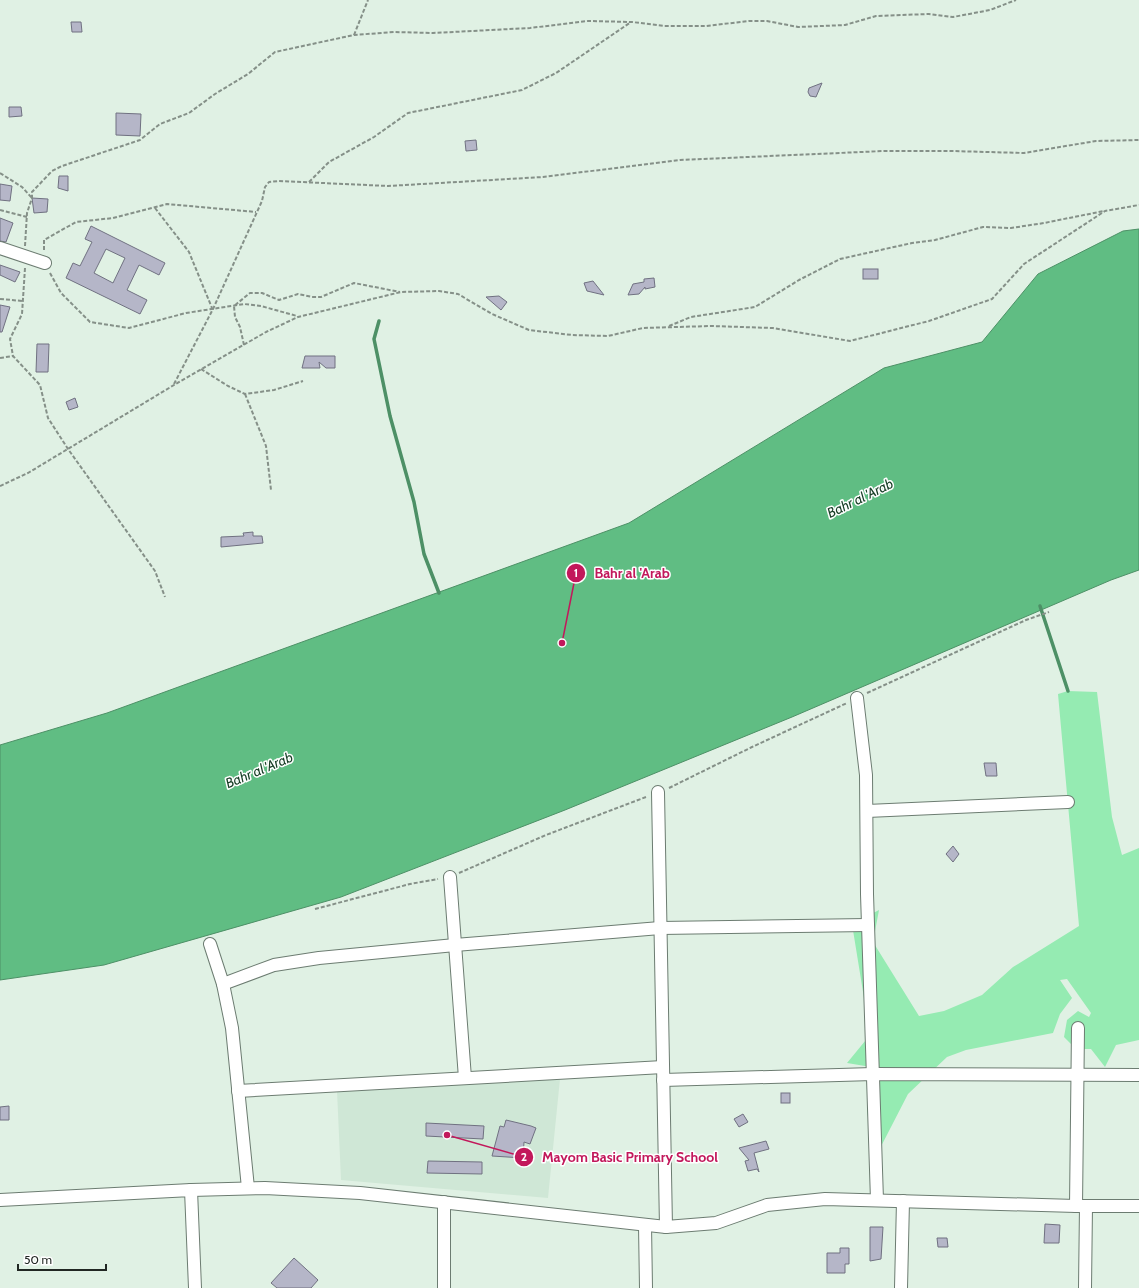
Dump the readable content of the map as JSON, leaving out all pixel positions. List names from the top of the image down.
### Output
{
  "water": ["Bahr al 'Arab"],
  "places": ["Bahr al 'Arab", "Mayom Basic Primary School"],
  "scale_bar": "50 m"
}
